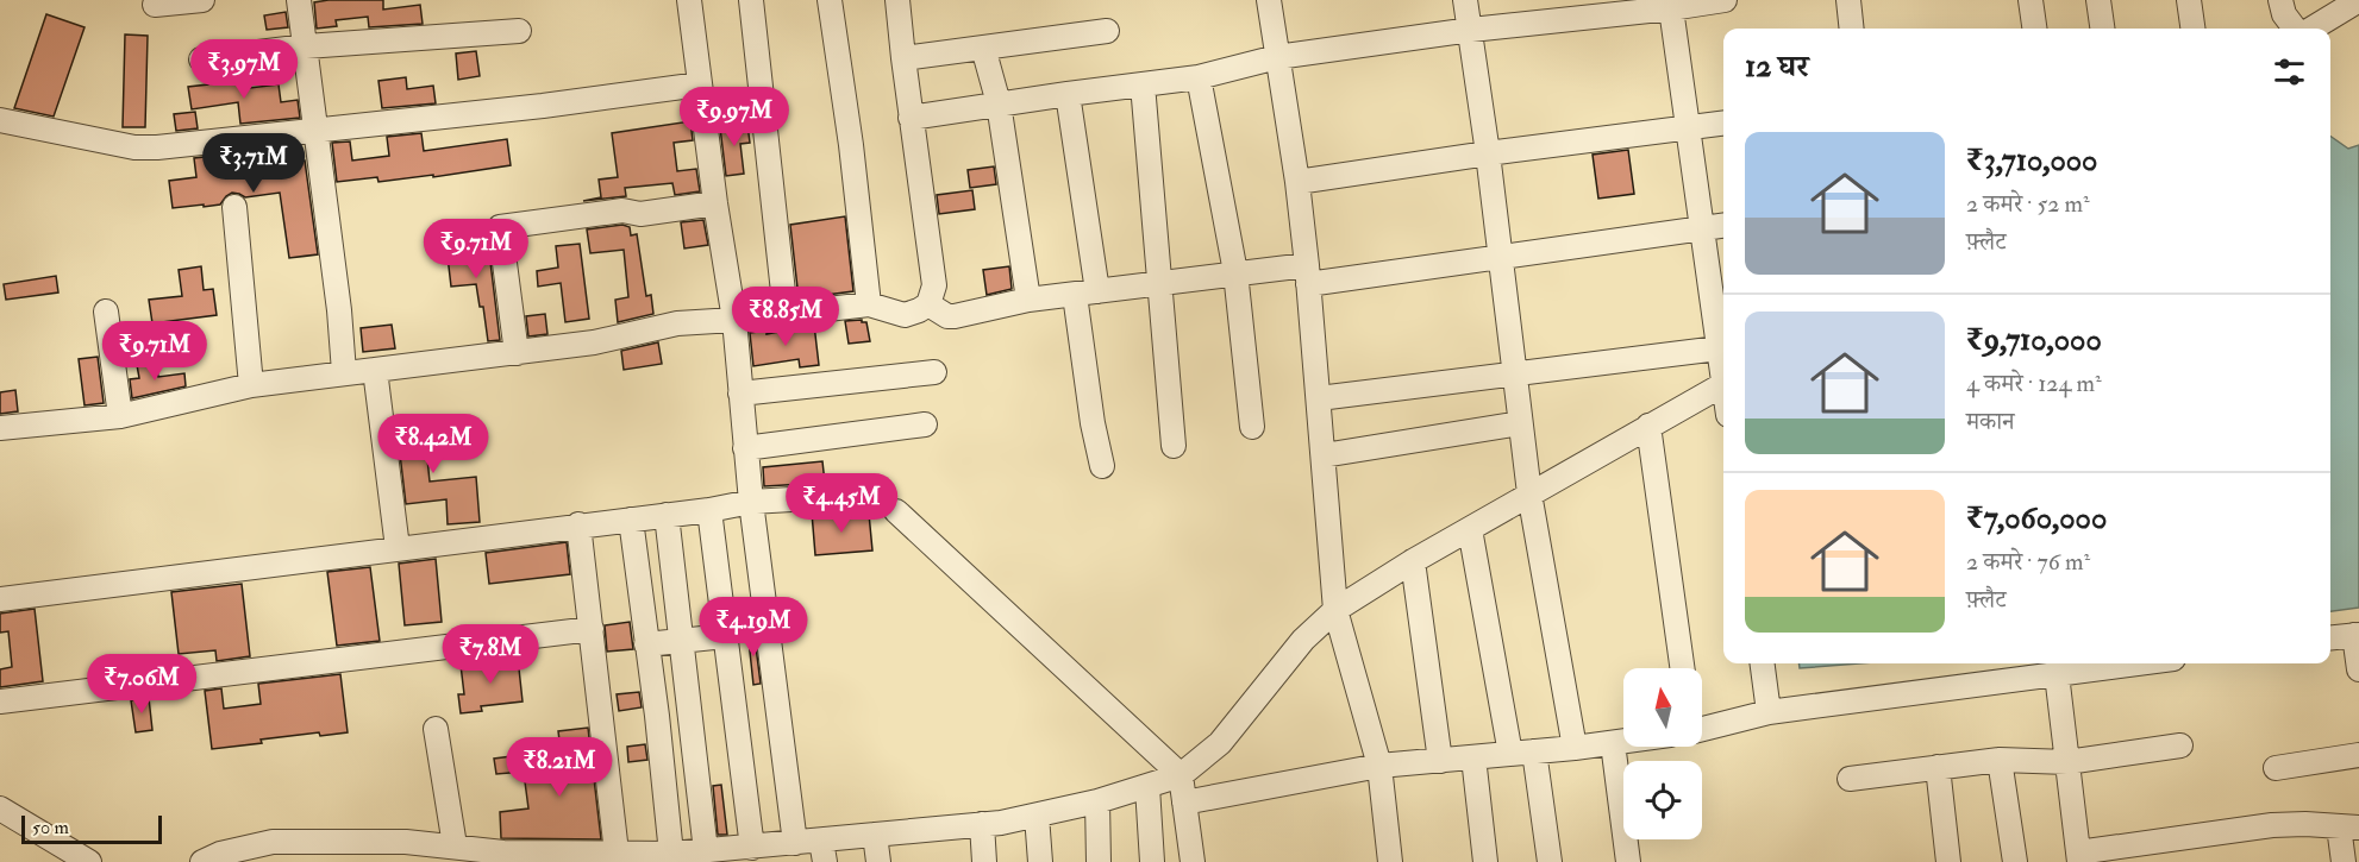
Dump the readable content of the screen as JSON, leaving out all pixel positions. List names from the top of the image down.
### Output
{
  "scale_bar": "50 m",
  "north": "top",
  "page": {
    "heading": "12 घर",
    "price": [
      "₹3.97M",
      "₹9.97M",
      "₹3.71M",
      "₹9.71M",
      "₹8.85M",
      "₹9.71M",
      "₹8.42M",
      "₹4.45M",
      "₹4.19M",
      "₹7.8M",
      "₹7.06M",
      "₹8.21M"
    ],
    "list": [
      {
        "name": "₹3,710,000",
        "note": "2 कमरे · 52 m² · फ़्लैट"
      },
      {
        "name": "₹9,710,000",
        "note": "4 कमरे · 124 m² · मकान"
      },
      {
        "name": "₹7,060,000",
        "note": "2 कमरे · 76 m² · फ़्लैट"
      }
    ],
    "scale": "50 m"
  }
}
